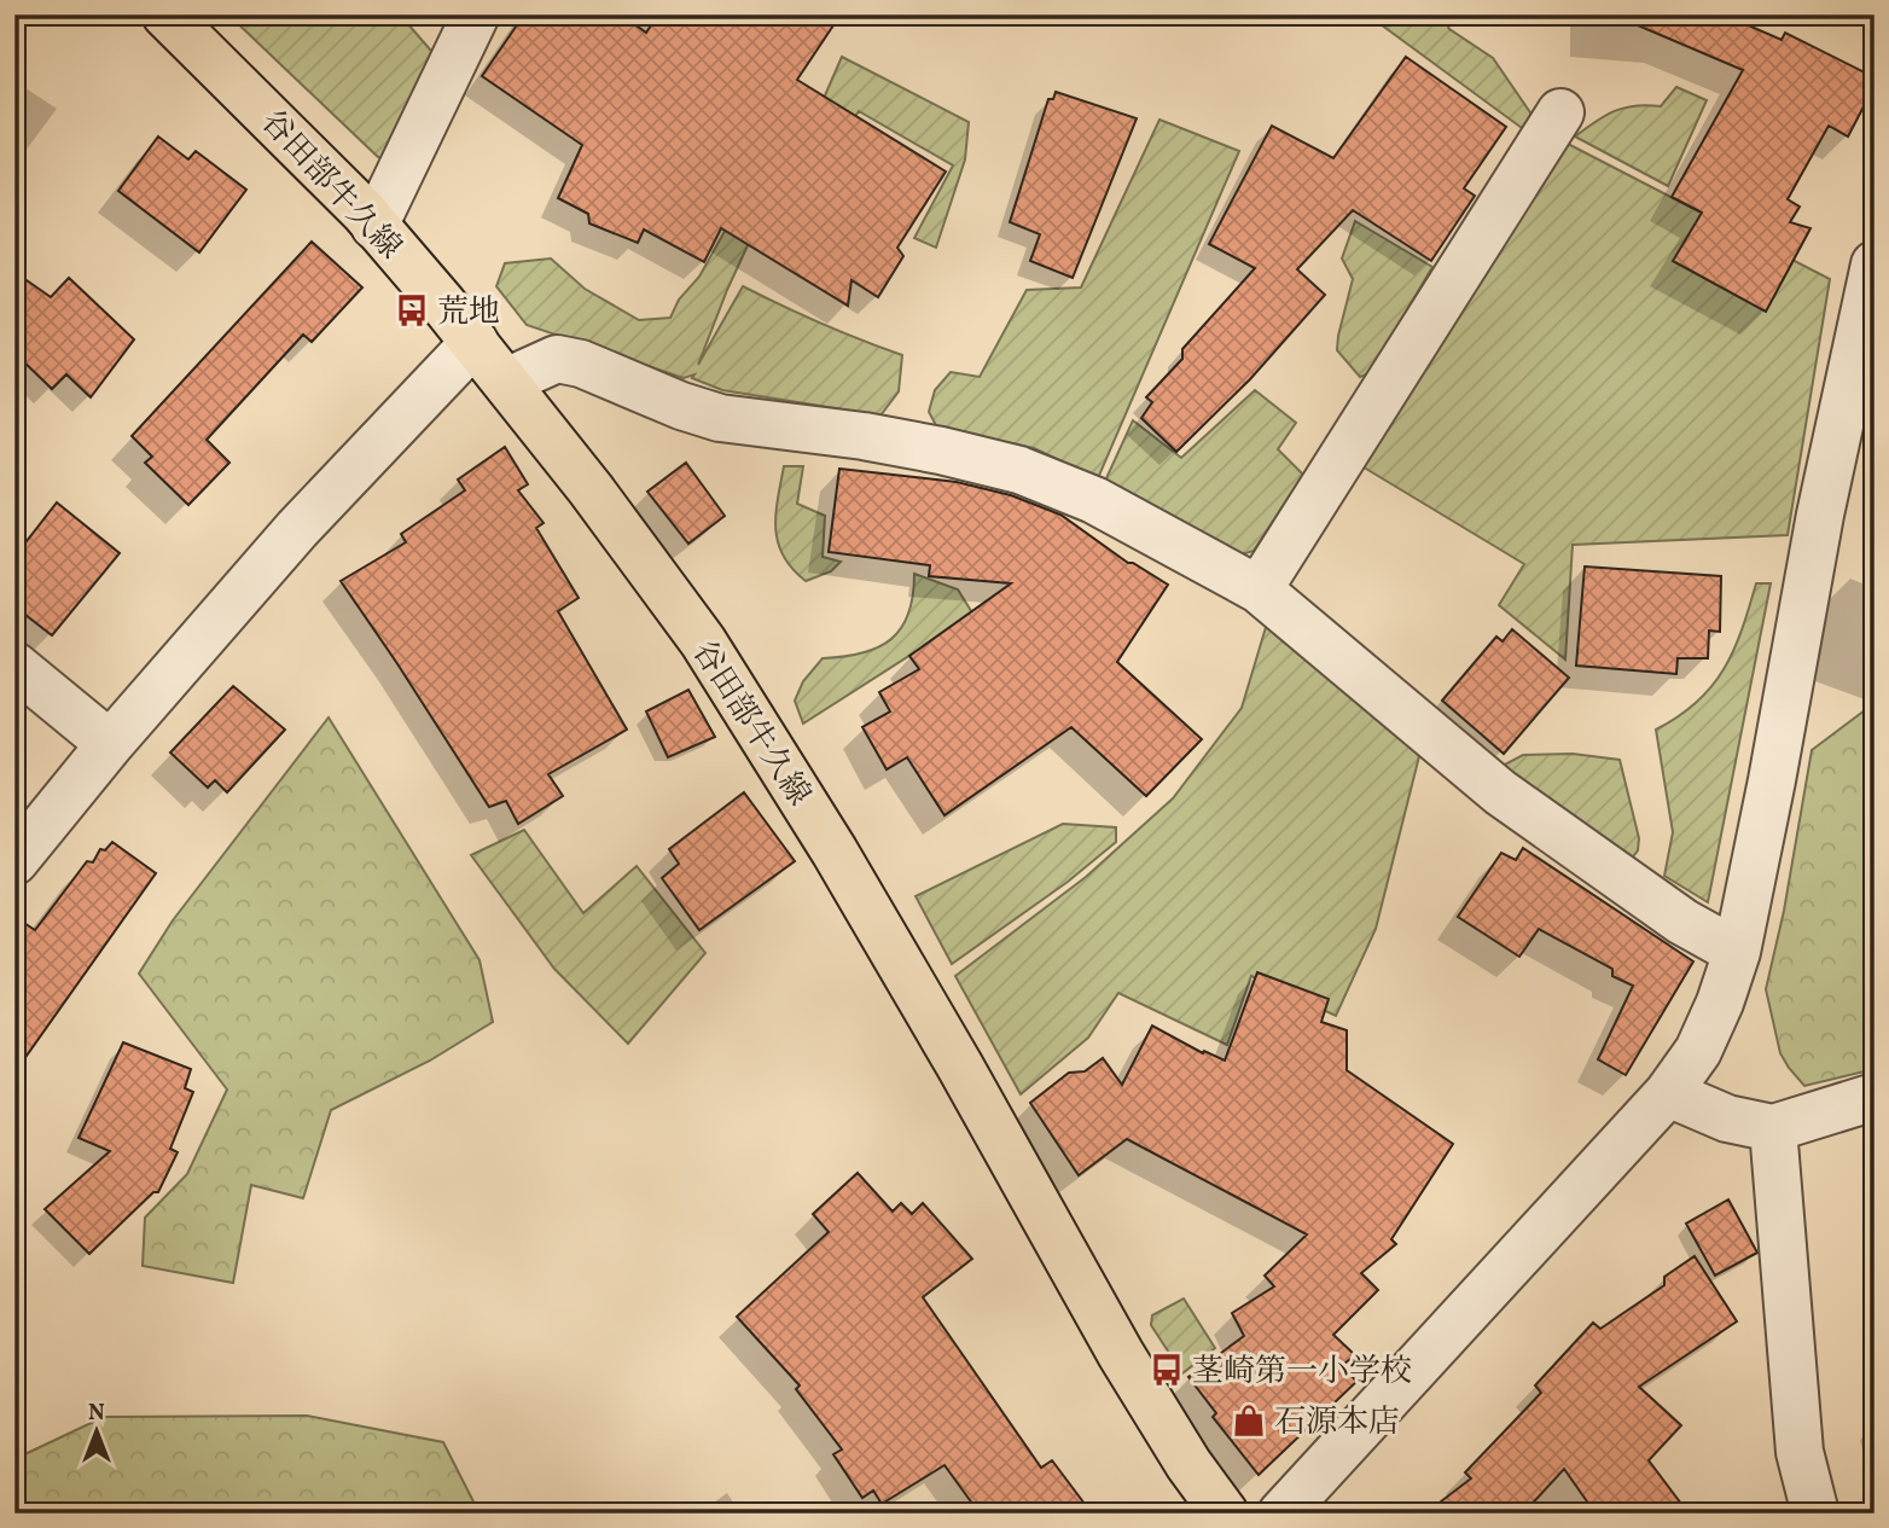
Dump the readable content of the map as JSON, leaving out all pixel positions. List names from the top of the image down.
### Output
{
  "streets": {
    "main road": ["谷田部牛久線"]
  },
  "places": {
    "bus stop": ["荒地", "茎崎第一小学校"],
    "shop": ["石源本店"]
  },
  "north": "top"
}
